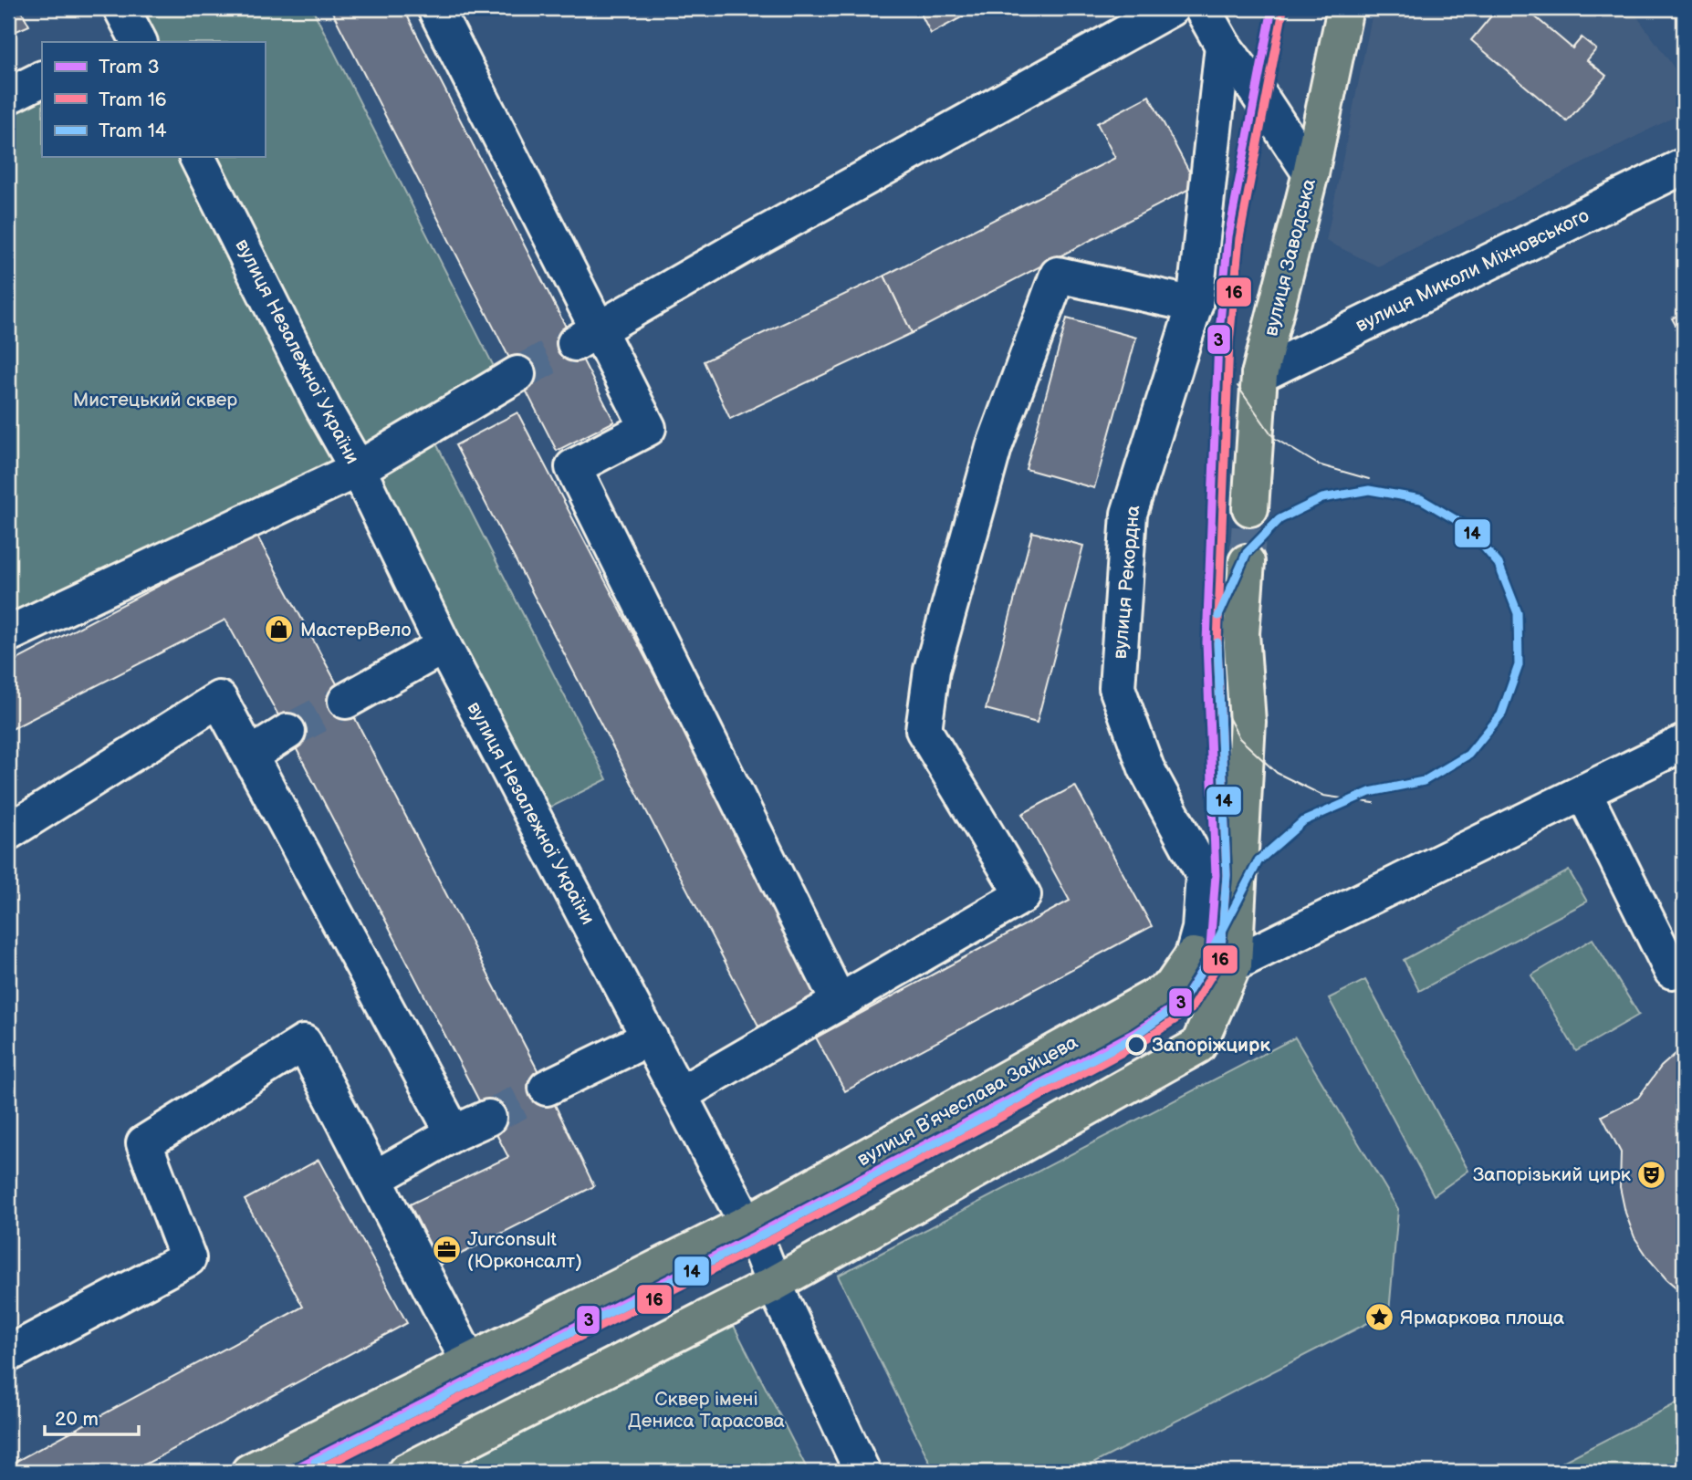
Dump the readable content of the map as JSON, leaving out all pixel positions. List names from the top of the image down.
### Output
{
  "streets": {
    "main road": ["вулиця Заводська", "вулиця Вʼячеслава Зайцева"],
    "street": ["вулиця Миколи Міхновського", "вулиця Незалежної України", "вулиця Рекордна"]
  },
  "crossings": [
    ["вулиця Заводська", "вулиця Миколи Міхновського"],
    ["вулиця Незалежної України", "вулиця Вʼячеслава Зайцева"],
    ["вулиця Рекордна", "вулиця Вʼячеслава Зайцева"]
  ],
  "parks": ["Мистецький сквер", "Сквер імені Дениса Тарасова"],
  "places": {
    "shop": ["МастерВело"],
    "other": ["Запоріжцирк"],
    "theatre": ["Запорізький цирк"],
    "office": ["Jurconsult (Юрконсалт)"],
    "place": ["Ярмаркова площа"]
  },
  "lines": ["tram line 3", "tram line 16", "tram line 14"],
  "legend": ["Tram 3", "Tram 16", "Tram 14"],
  "scale_bar": "20 m"
}
